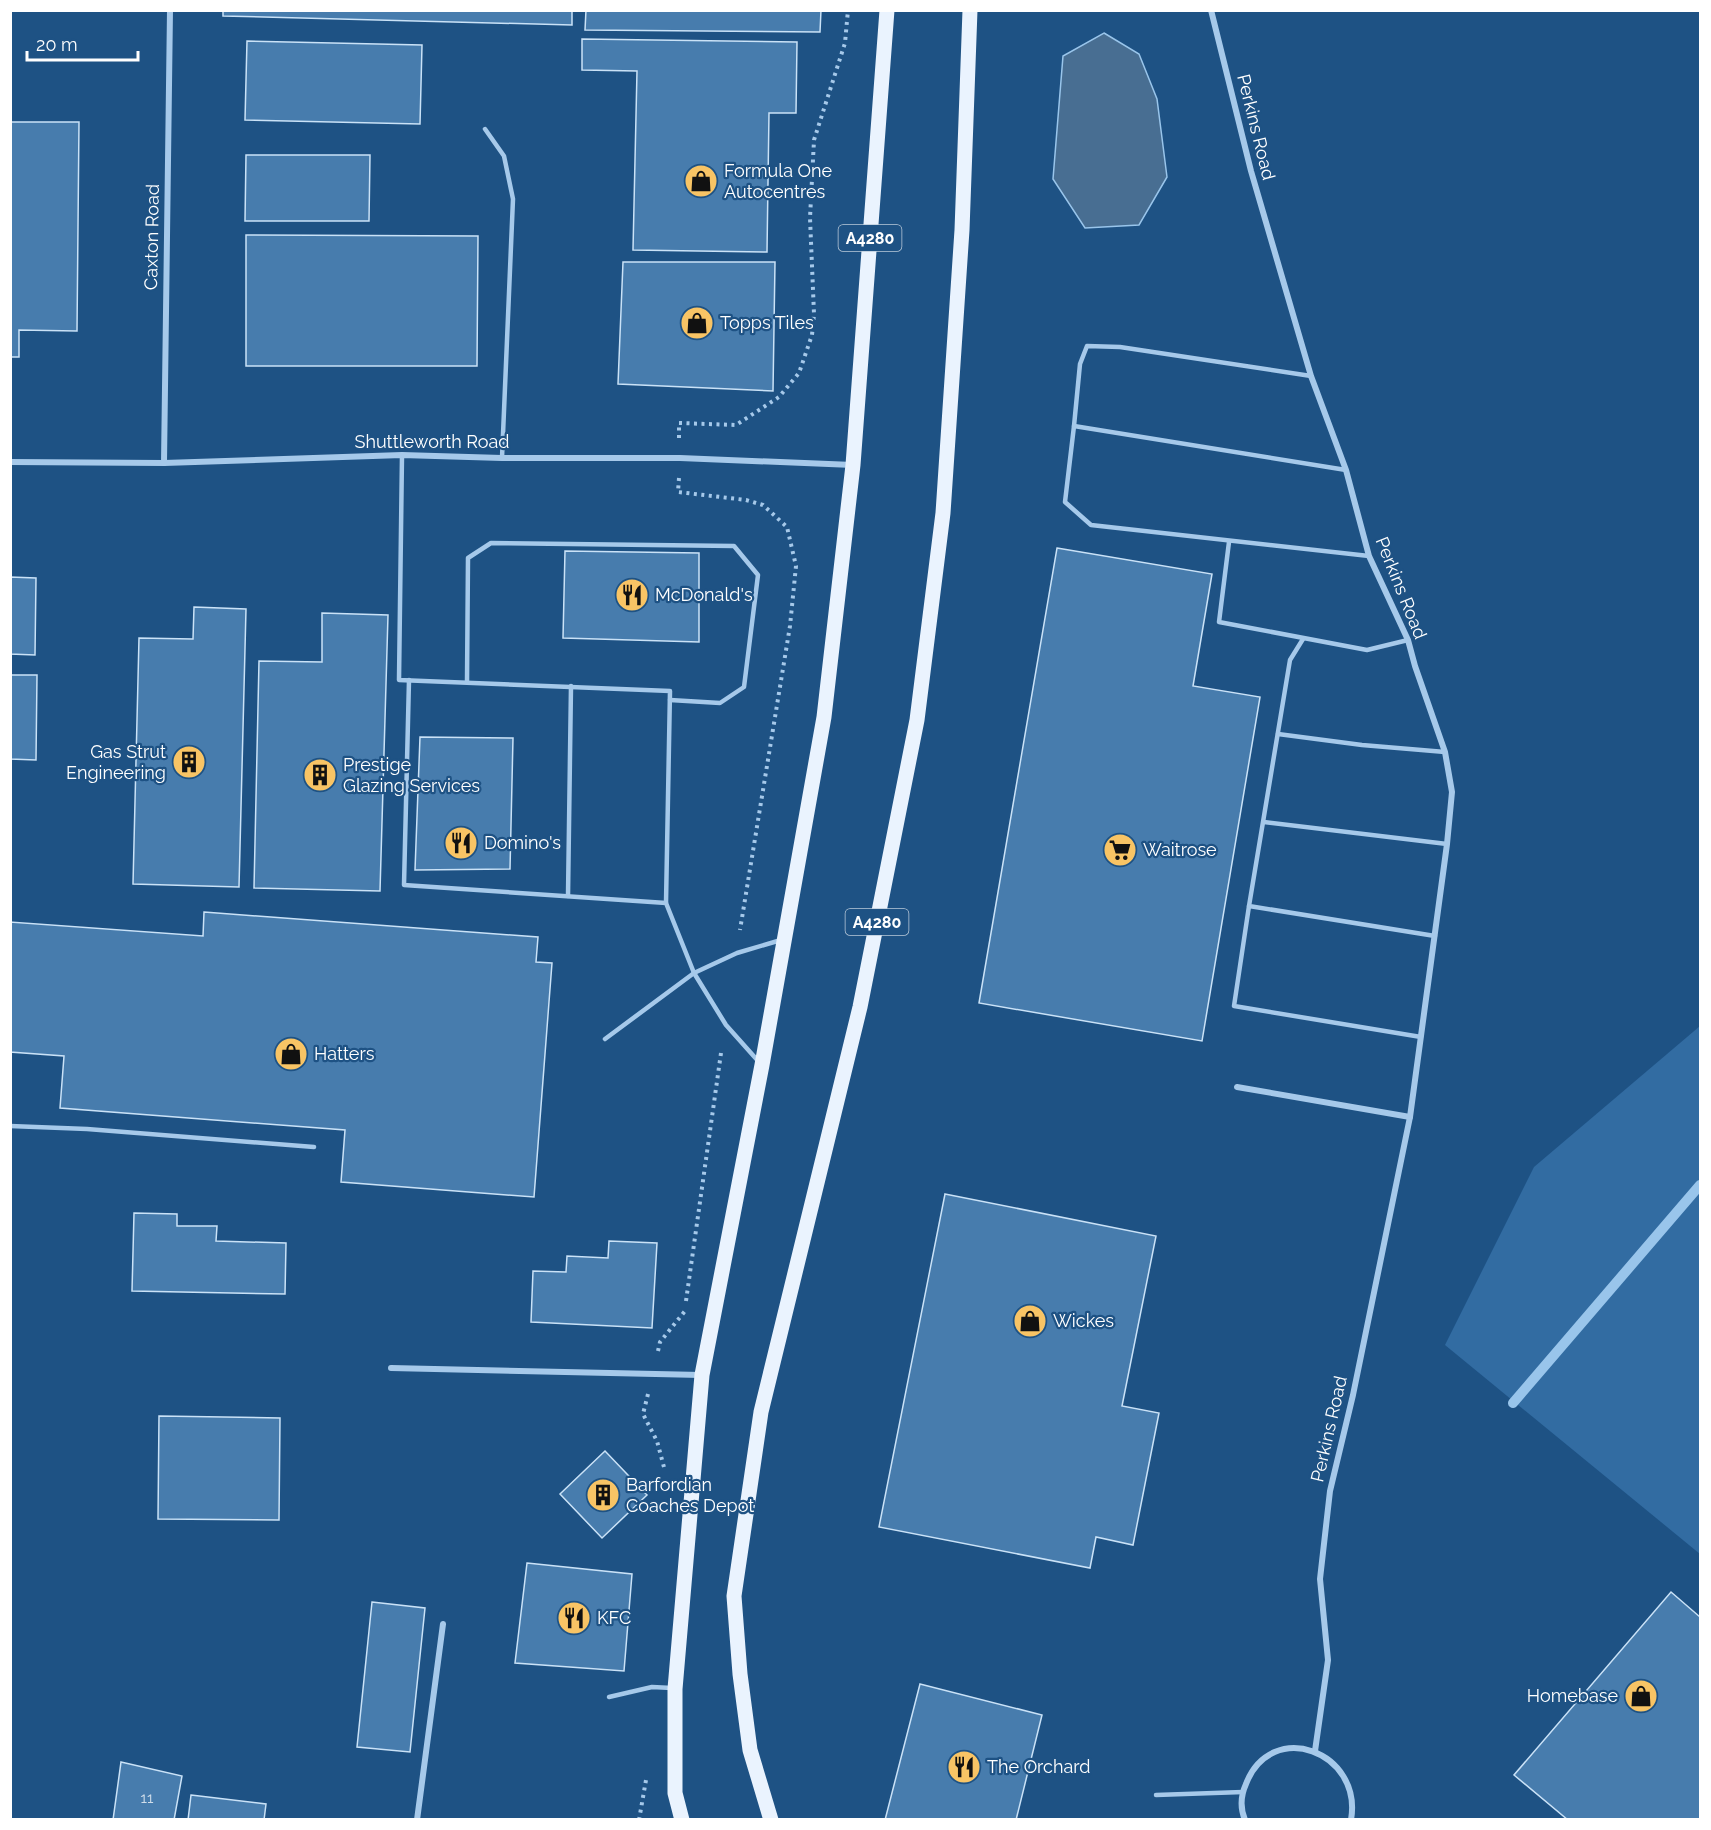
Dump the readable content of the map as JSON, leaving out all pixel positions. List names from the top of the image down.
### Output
{
  "streets": {
    "main road": ["A4280"],
    "street": ["Perkins Road", "Caxton Road", "Shuttleworth Road"]
  },
  "crossings": [
    ["Caxton Road", "Shuttleworth Road"],
    ["A4280", "Shuttleworth Road"]
  ],
  "places": {
    "shop": [
      "Formula One Autocentres",
      "Topps Tiles",
      "Hatters",
      "Wickes",
      "Homebase"
    ],
    "restaurant": [
      "McDonald's",
      "Domino's",
      "KFC",
      "The Orchard"
    ],
    "building": ["Gas Strut Engineering", "Prestige Glazing Services", "Barfordian Coaches Depot"],
    "supermarket": ["Waitrose"]
  },
  "house_numbers": ["11"],
  "scale_bar": "20 m"
}
